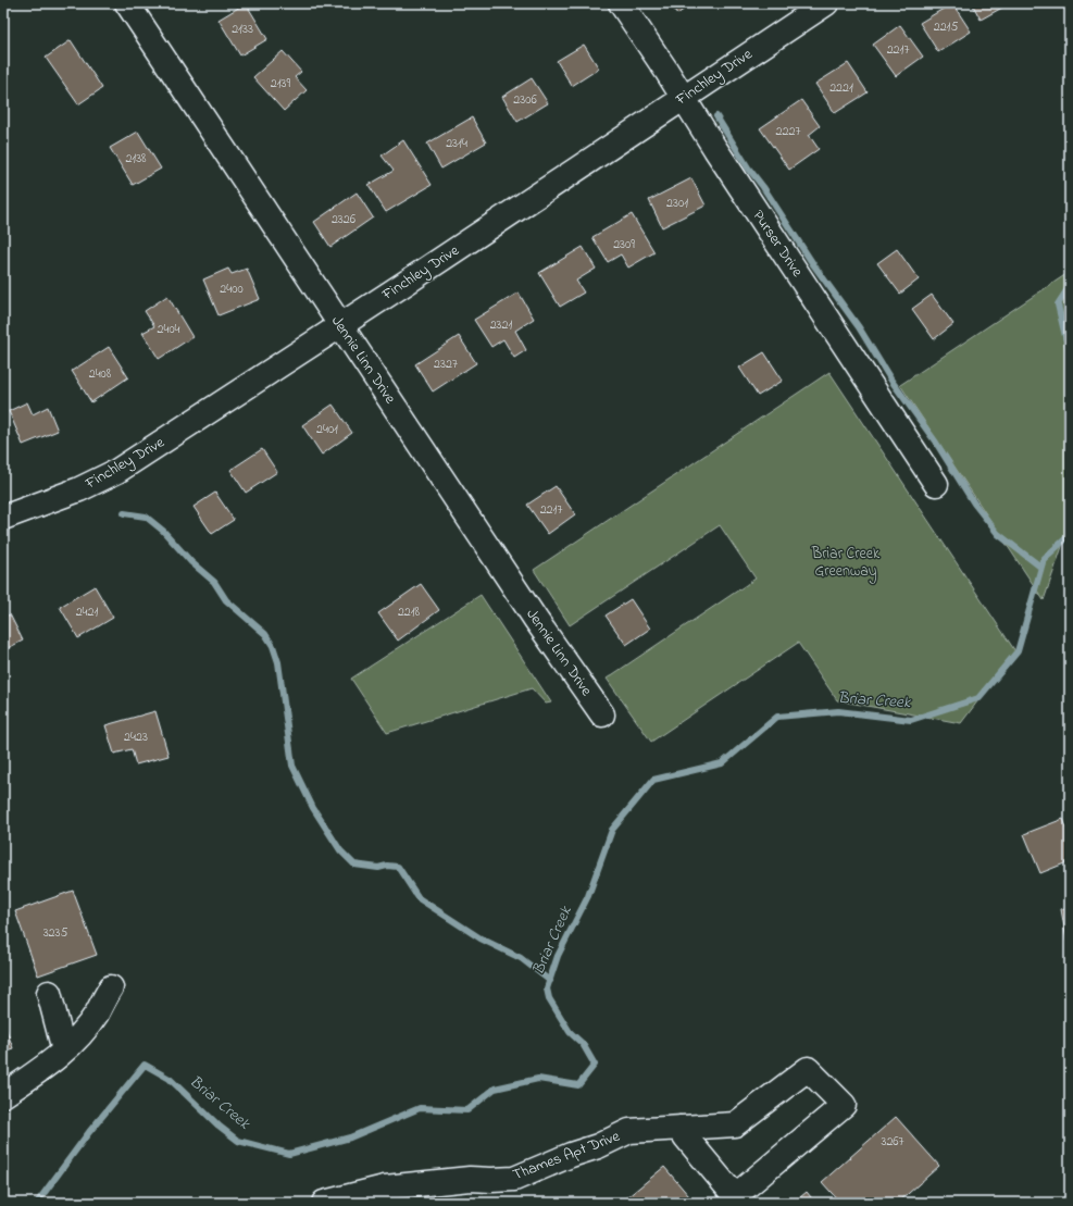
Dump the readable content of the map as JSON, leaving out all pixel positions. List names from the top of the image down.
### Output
{
  "streets": {
    "street": [
      "Finchley Drive",
      "Purser Drive",
      "Jennie Linn Drive",
      "Thames Apt Drive"
    ]
  },
  "crossings": [
    ["Finchley Drive", "Purser Drive"],
    ["Finchley Drive", "Jennie Linn Drive"]
  ],
  "water": ["Briar Creek"],
  "parks": ["Briar Creek Greenway"],
  "house_numbers": [
    "2215",
    "2133",
    "2217",
    "2139",
    "2221",
    "2306",
    "2227",
    "2314",
    "2138",
    "2301",
    "2326",
    "2309",
    "2400",
    "2321",
    "2404",
    "2327",
    "2408",
    "2401",
    "2217",
    "2421",
    "2218",
    "2423",
    "3235",
    "3267"
  ]
}
